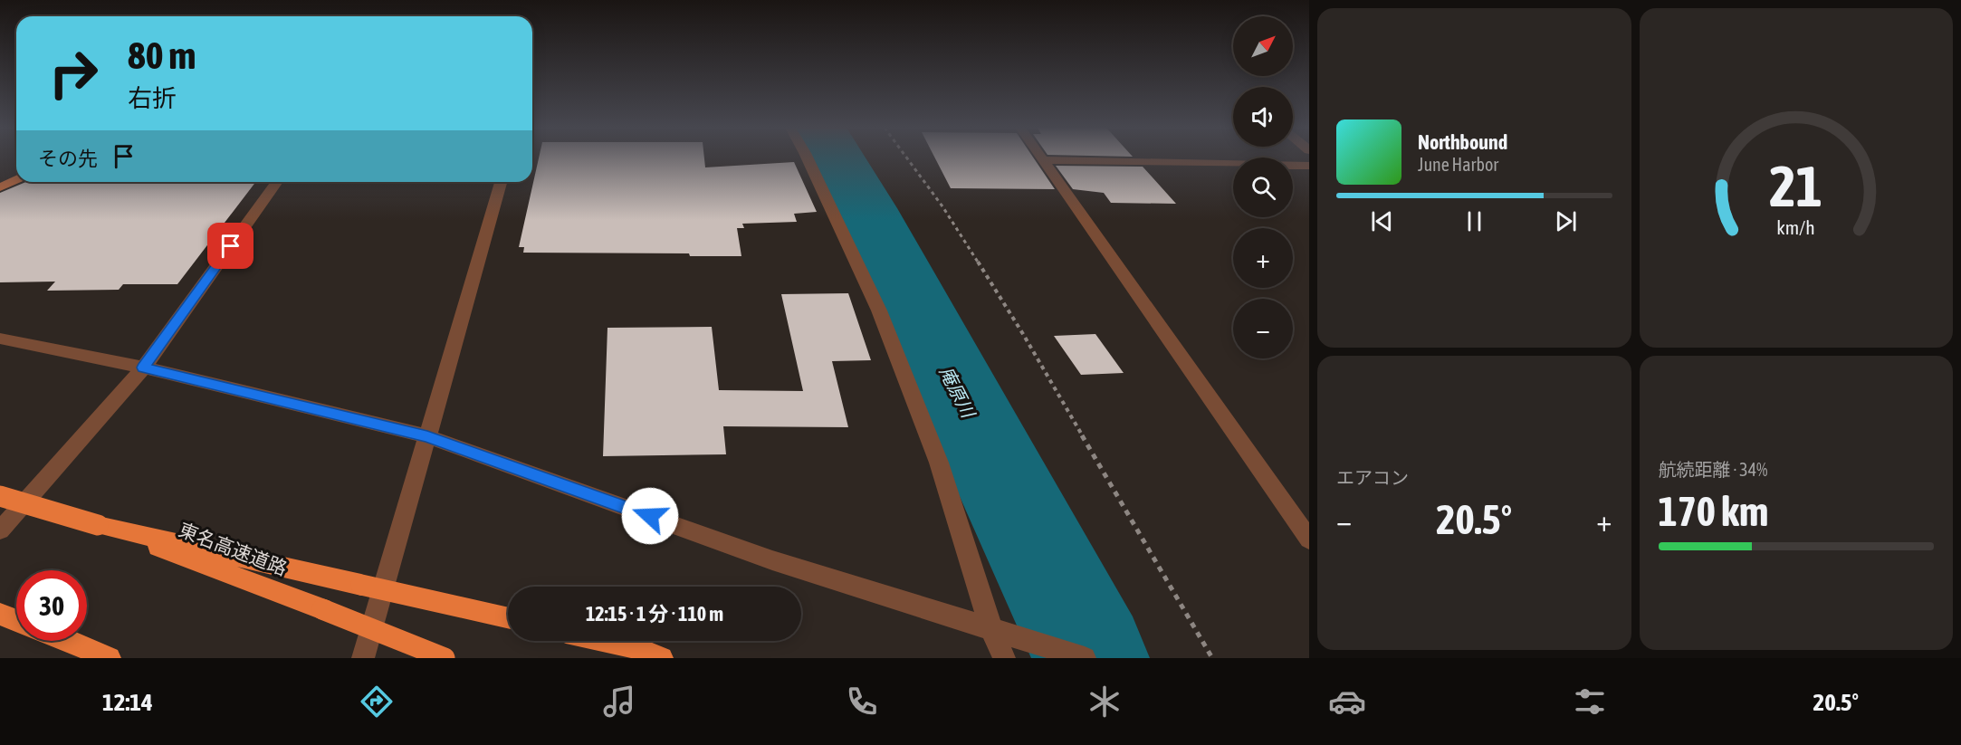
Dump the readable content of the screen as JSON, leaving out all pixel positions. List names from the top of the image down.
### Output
{
  "streets": {
    "highway": ["東名高速道路"]
  },
  "water": ["庵原川"],
  "north": "top right",
  "page": {
    "map_buttons": ["+", "−"],
    "turn": ["80 m", "右折"],
    "song": ["Northbound", "June Harbor"],
    "then": "その先",
    "tile": [
      "エアコン",
      ["航続距離 · 34%", "170 km"]
    ],
    "heat": ["−", "20.5°", "+"],
    "limit": "30",
    "trip": "12:15 · 1 分 · 110 m",
    "tabs": ["12:14", "20.5°"],
    "gauge": ["21", "km/h"]
  }
}
